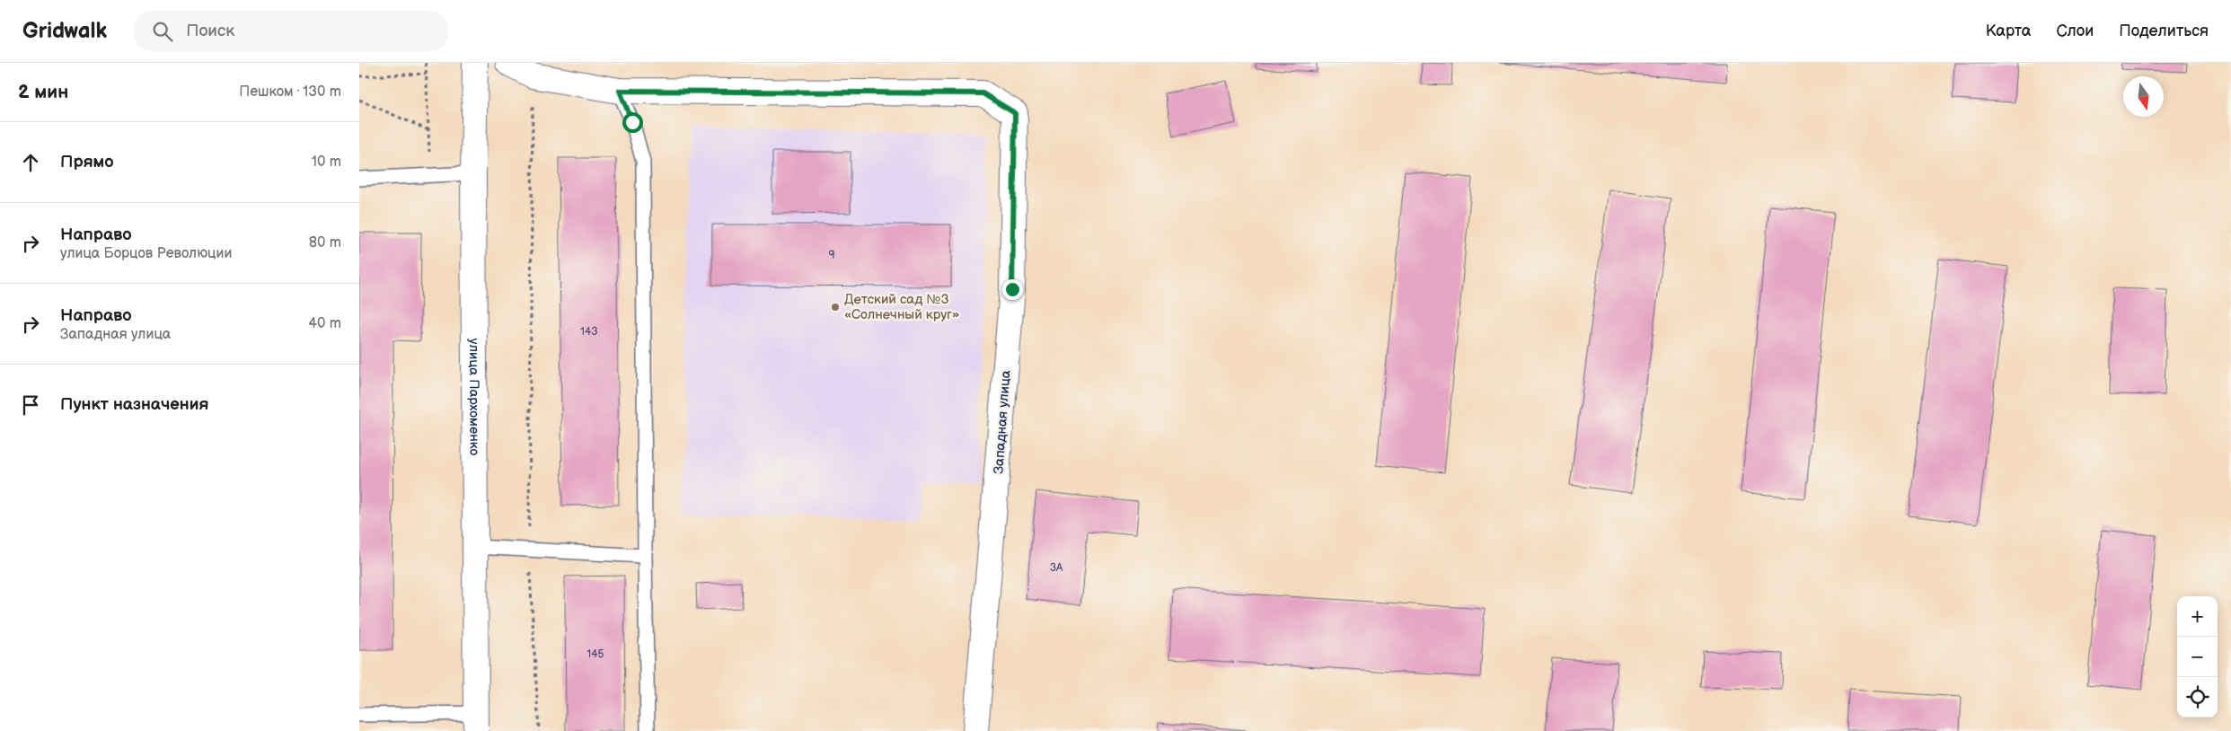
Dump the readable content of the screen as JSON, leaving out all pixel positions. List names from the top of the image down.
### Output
{
  "streets": {
    "street": ["улица Пархоменко", "Западная улица"]
  },
  "places": ["Детский сад №3 «Солнечный круг»"],
  "house_numbers": [
    "9",
    "143",
    "3А",
    "145"
  ],
  "north": "bottom",
  "page": {
    "header": "Gridwalk",
    "search": "Поиск",
    "nav": ["Карта", "Слои", "Поделиться"],
    "heading": ["2 мин", "Пешком · 130 m"],
    "list": [
      ["Прямо", "10 m"],
      ["Направо", "улица Борцов Революции", "80 m"],
      ["Направо", "Западная улица", "40 m"],
      "Пункт назначения"
    ],
    "map_buttons": ["+", "−"]
  }
}
